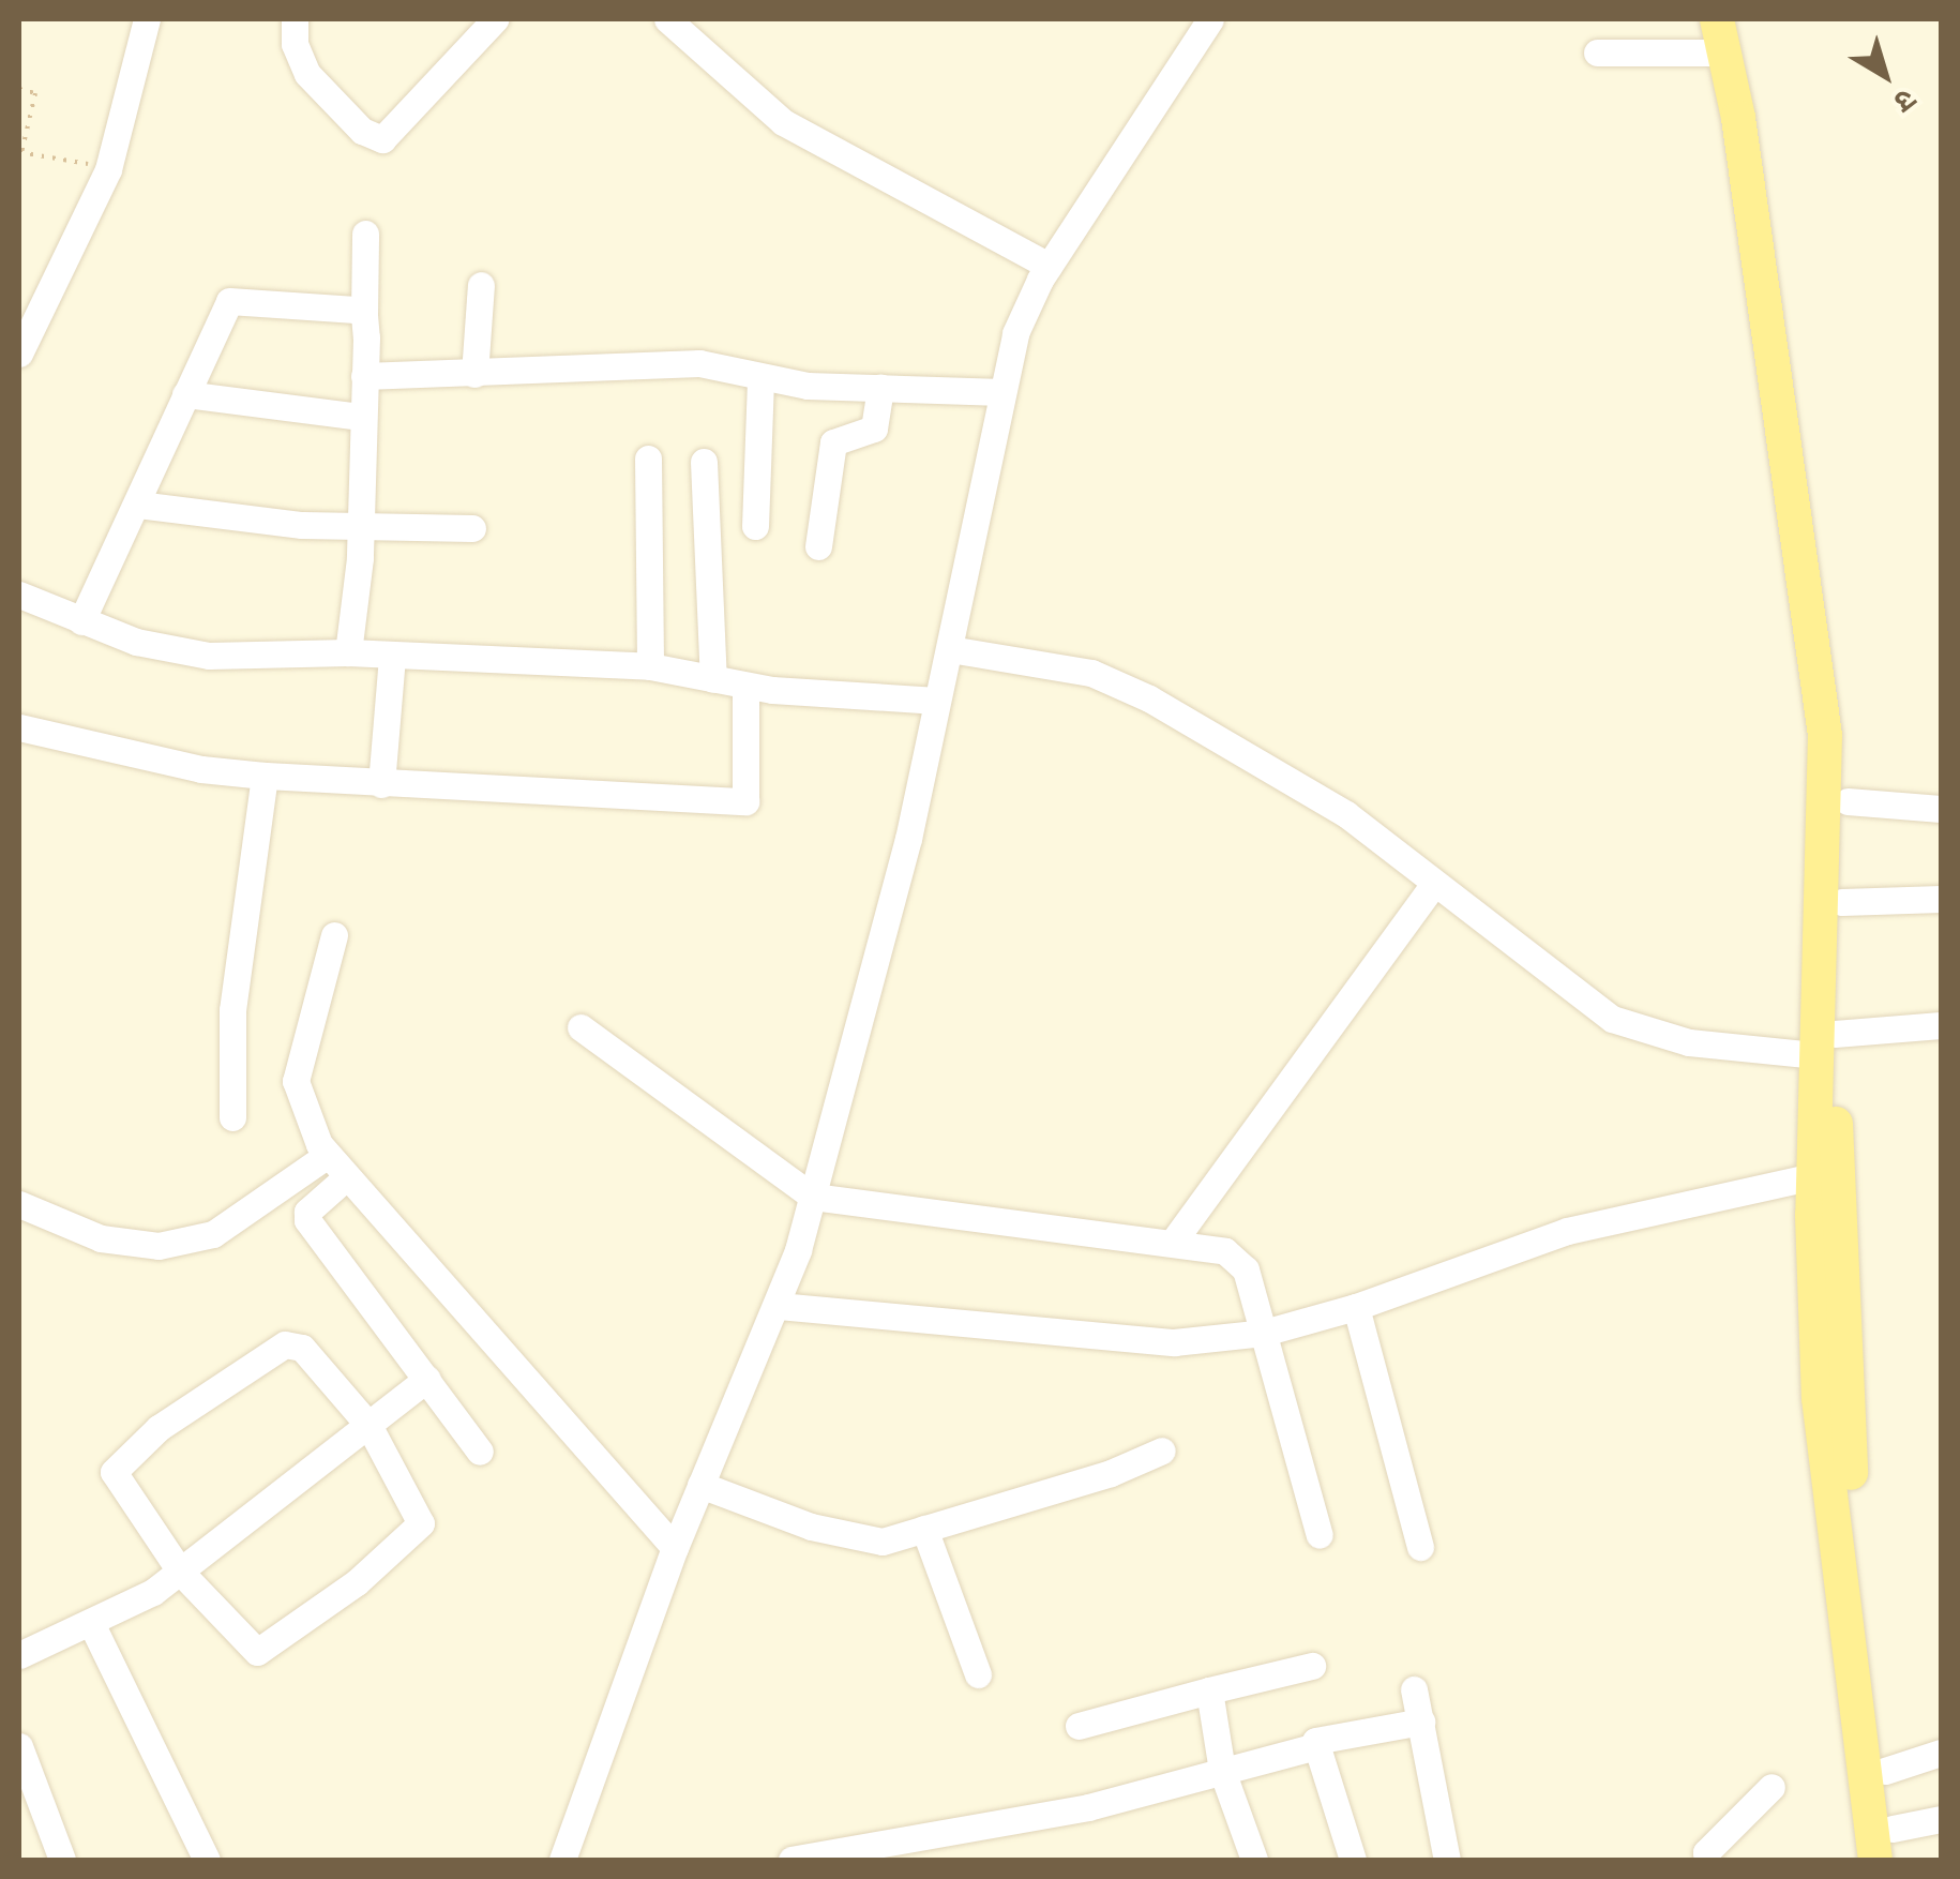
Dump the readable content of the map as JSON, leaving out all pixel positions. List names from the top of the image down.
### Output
{
  "north": "bottom right"
}
